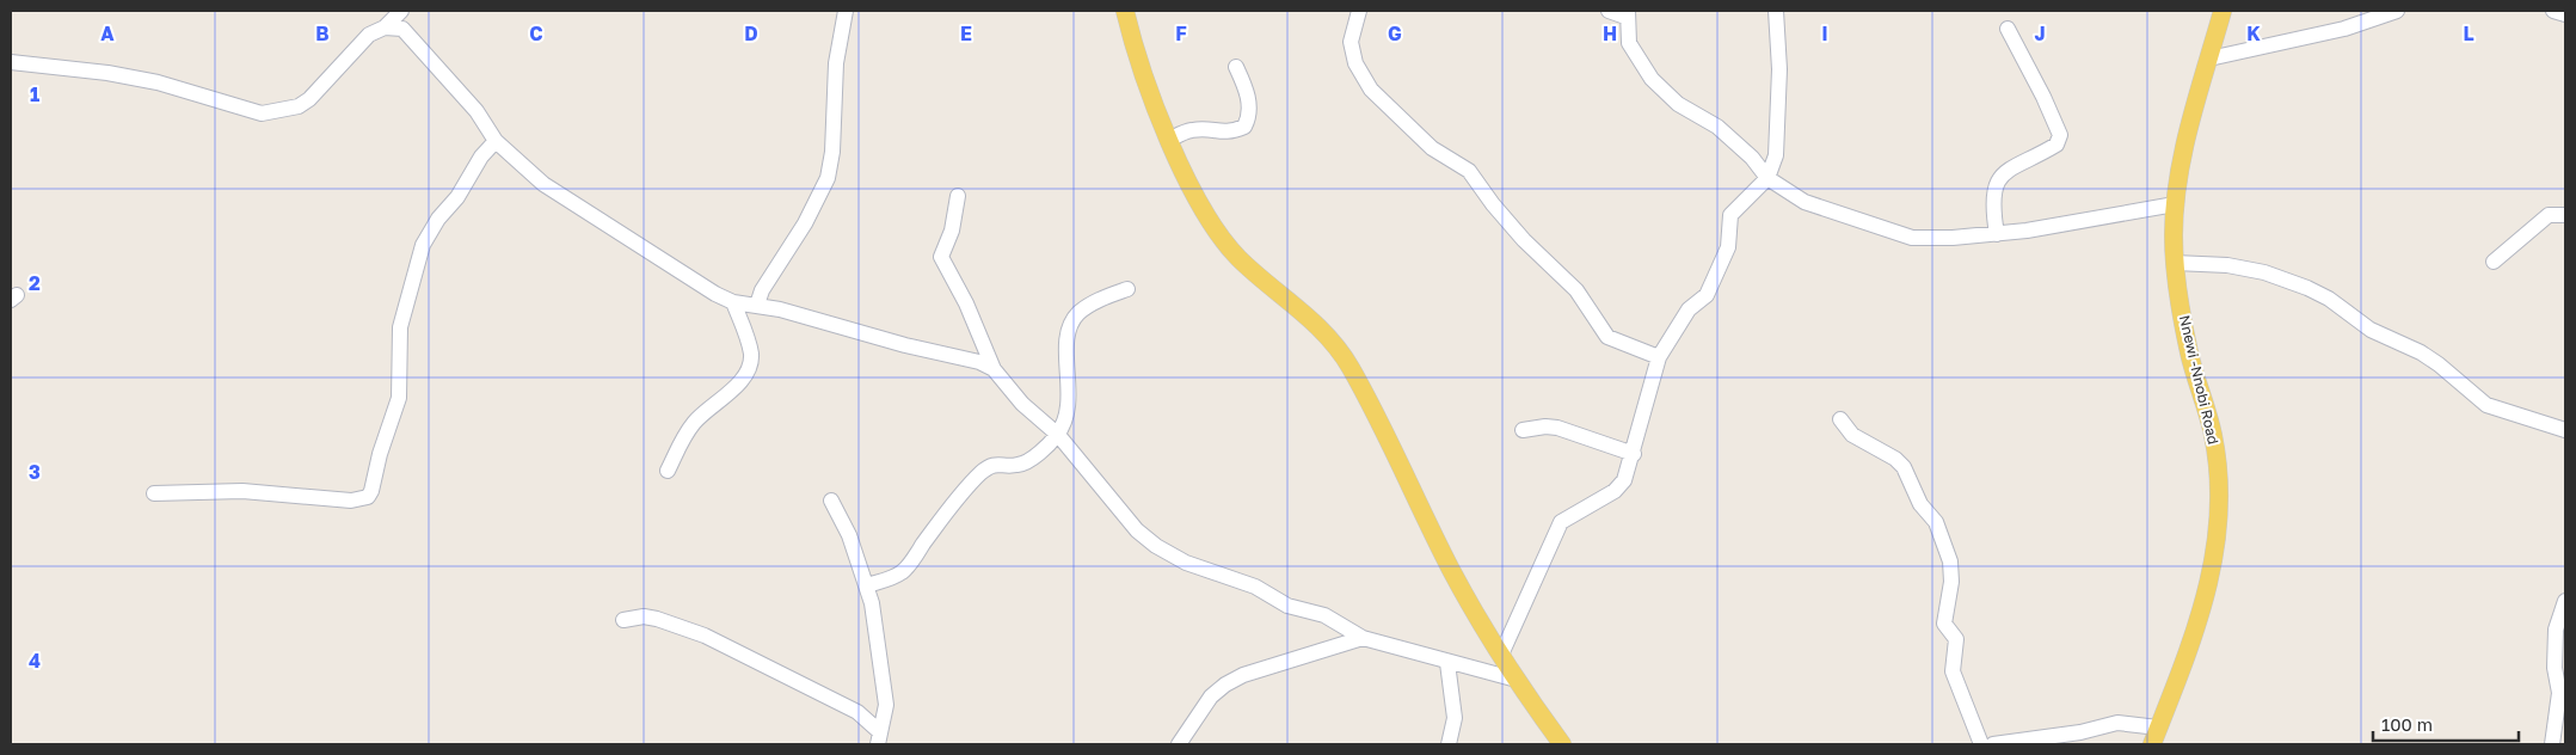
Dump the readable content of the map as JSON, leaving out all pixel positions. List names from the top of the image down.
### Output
{
  "streets": {
    "main road": ["Nnewi -Nnobi Road"]
  },
  "scale_bar": "100 m",
  "grid": {
    "columns": [
      "A",
      "B",
      "C",
      "D",
      "E",
      "F",
      "G",
      "H",
      "I",
      "J",
      "K",
      "L"
    ],
    "rows": [
      "1",
      "2",
      "3",
      "4"
    ]
  }
}
